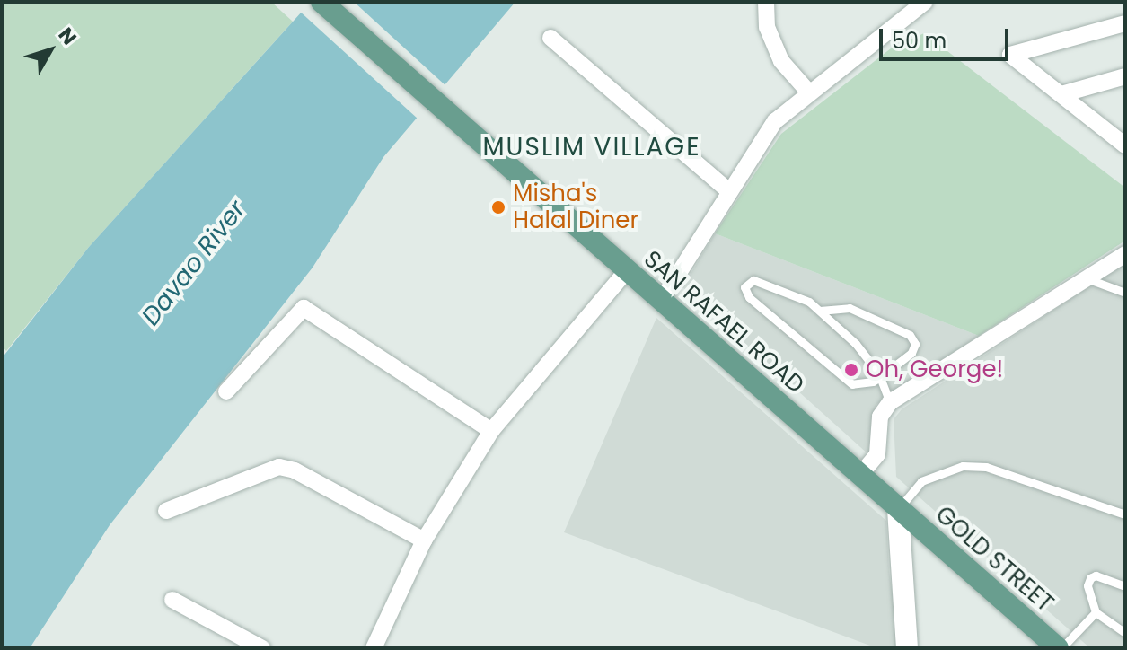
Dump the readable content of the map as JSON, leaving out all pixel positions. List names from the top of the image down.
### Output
{
  "streets": {
    "main road": ["SAN RAFAEL ROAD", "GOLD STREET"]
  },
  "crossings": [
    ["SAN RAFAEL ROAD", "GOLD STREET"]
  ],
  "districts": ["MUSLIM VILLAGE"],
  "water": ["Davao River"],
  "places": ["Misha's Halal Diner", "Oh, George!"],
  "scale_bar": "50 m",
  "north": "top right"
}
